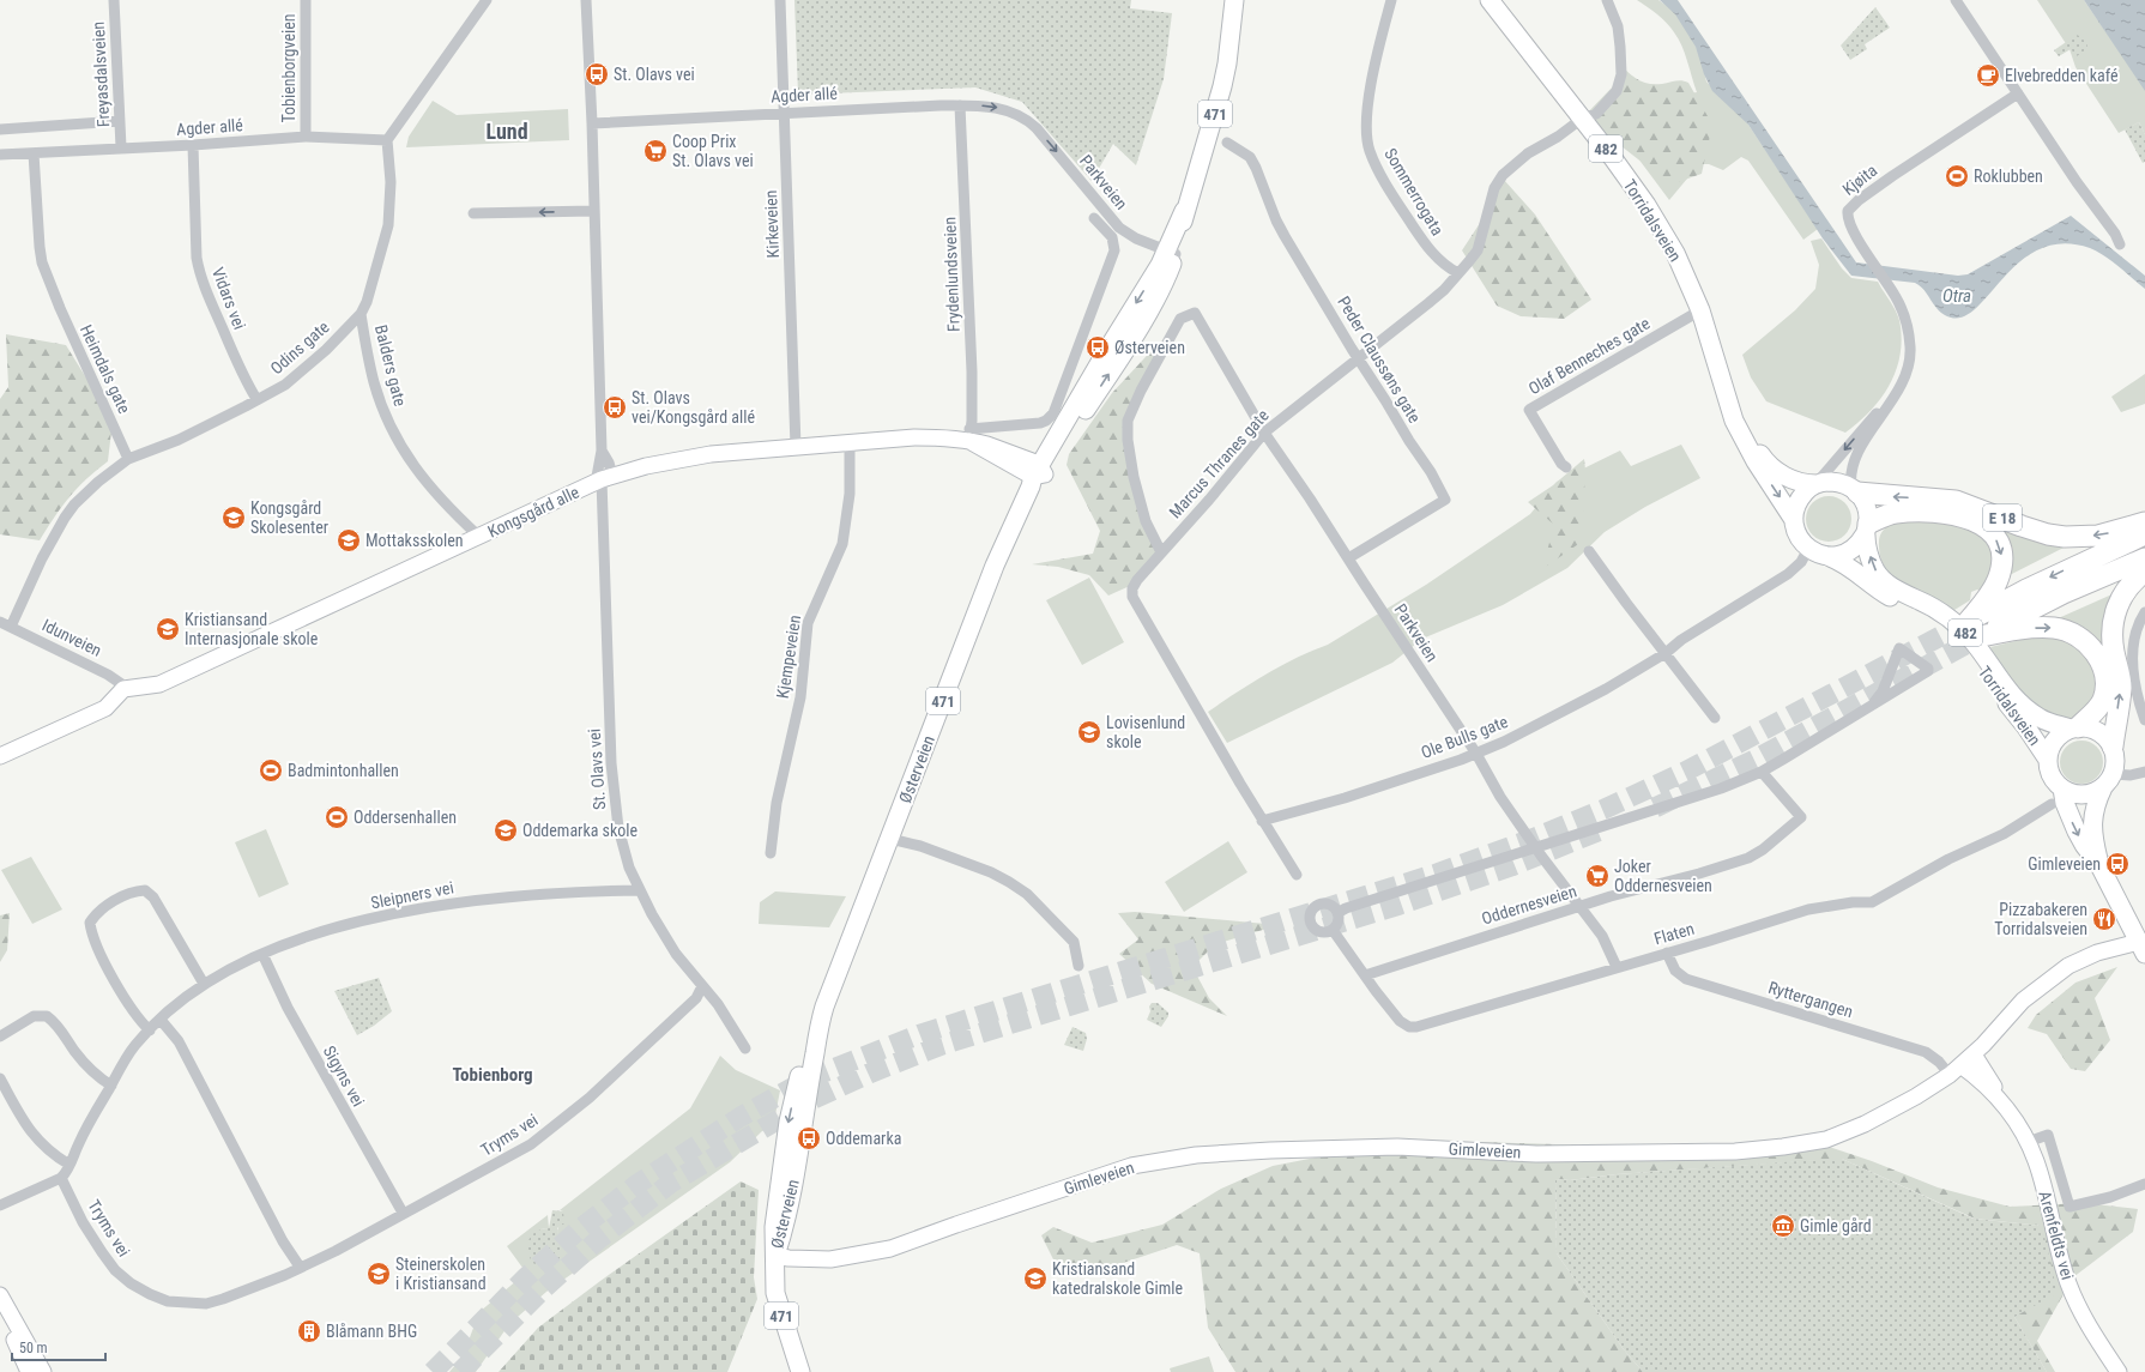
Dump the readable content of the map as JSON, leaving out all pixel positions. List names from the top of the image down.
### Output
{
  "streets": {
    "highway": ["E 18"],
    "main road": [
      "471",
      "482",
      "Torridalsveien",
      "Østerveien"
    ],
    "street": [
      "Tobienborgveien",
      "Freyasdalsveien",
      "Agder allé",
      "Kjøita",
      "Parkveien",
      "Sommerrogata",
      "Kirkeveien",
      "Frydenlundsveien",
      "Vidars vei",
      "Odins gate",
      "Olaf Benneches gate",
      "Peder Claussøns gate",
      "Balders gate",
      "Heimdals gate",
      "Marcus Thranes gate",
      "Kongsgård alle",
      "Idunveien",
      "Kjempeveien",
      "Ole Bulls gate",
      "St. Olavs vei",
      "Sleipners vei",
      "Oddernesveien",
      "Flaten",
      "Ryttergangen",
      "Sigyns vei",
      "Tryms vei",
      "Gimleveien",
      "Arenfeldts vei"
    ]
  },
  "crossings": [
    ["Tobienborgveien", "Agder allé"],
    ["Freyasdalsveien", "Agder allé"],
    ["Agder allé", "Parkveien"],
    ["Agder allé", "Kirkeveien"],
    ["Agder allé", "Frydenlundsveien"],
    ["Agder allé", "Vidars vei"],
    ["Agder allé", "Odins gate"],
    ["Agder allé", "Heimdals gate"],
    ["Agder allé", "St. Olavs vei"],
    ["471", "Østerveien"],
    ["471", "Gimleveien"],
    ["482", "Kjøita"],
    ["482", "Torridalsveien"],
    ["482", "E 18"],
    ["482", "Ole Bulls gate"],
    ["482", "Gimleveien"],
    ["Kjøita", "Torridalsveien"],
    ["Kjøita", "E 18"],
    ["Kjøita", "Ole Bulls gate"],
    ["Parkveien", "Peder Claussøns gate"],
    ["Parkveien", "Marcus Thranes gate"],
    ["Parkveien", "Ole Bulls gate"],
    ["Parkveien", "Østerveien"],
    ["Parkveien", "Oddernesveien"],
    ["Parkveien", "Flaten"],
    ["Sommerrogata", "Marcus Thranes gate"],
    ["Torridalsveien", "Olaf Benneches gate"],
    ["Torridalsveien", "Marcus Thranes gate"],
    ["Torridalsveien", "E 18"],
    ["Torridalsveien", "Ole Bulls gate"],
    ["Kirkeveien", "Kongsgård alle"],
    ["Frydenlundsveien", "Kongsgård alle"],
    ["Vidars vei", "Odins gate"],
    ["Odins gate", "Balders gate"],
    ["Odins gate", "Heimdals gate"],
    ["Odins gate", "Idunveien"],
    ["Peder Claussøns gate", "Marcus Thranes gate"],
    ["Balders gate", "Kongsgård alle"],
    ["Marcus Thranes gate", "Ole Bulls gate"],
    ["Kongsgård alle", "Idunveien"],
    ["Kongsgård alle", "Kjempeveien"],
    ["Kongsgård alle", "St. Olavs vei"],
    ["Kongsgård alle", "Østerveien"],
    ["E 18", "Ole Bulls gate"],
    ["St. Olavs vei", "Sleipners vei"],
    ["St. Olavs vei", "Tryms vei"],
    ["Østerveien", "Gimleveien"],
    ["Sleipners vei", "Sigyns vei"],
    ["Sleipners vei", "Tryms vei"],
    ["Oddernesveien", "Flaten"],
    ["Flaten", "Ryttergangen"],
    ["Ryttergangen", "Gimleveien"],
    ["Ryttergangen", "Arenfeldts vei"],
    ["Sigyns vei", "Tryms vei"],
    ["Gimleveien", "Arenfeldts vei"]
  ],
  "districts": ["Lund", "Tobienborg"],
  "water": ["Otra"],
  "places": {
    "bus stop": [
      "St. Olavs vei",
      "Østerveien",
      "St. Olavs vei/Kongsgård allé",
      "Gimleveien",
      "Oddemarka"
    ],
    "cafe": ["Elvebredden kafé"],
    "supermarket": ["Coop Prix St. Olavs vei", "Joker Oddernesveien"],
    "sports": ["Roklubben", "Badmintonhallen", "Oddersenhallen"],
    "school or university": [
      "Kongsgård Skolesenter",
      "Mottaksskolen",
      "Kristiansand Internasjonale skole",
      "Lovisenlund skole",
      "Oddemarka skole",
      "Steinerskolen i Kristiansand",
      "Kristiansand katedralskole Gimle"
    ],
    "restaurant": ["Pizzabakeren Torridalsveien"],
    "museum": ["Gimle gård"],
    "building": ["Blåmann BHG"]
  },
  "scale_bar": "50 m"
}
